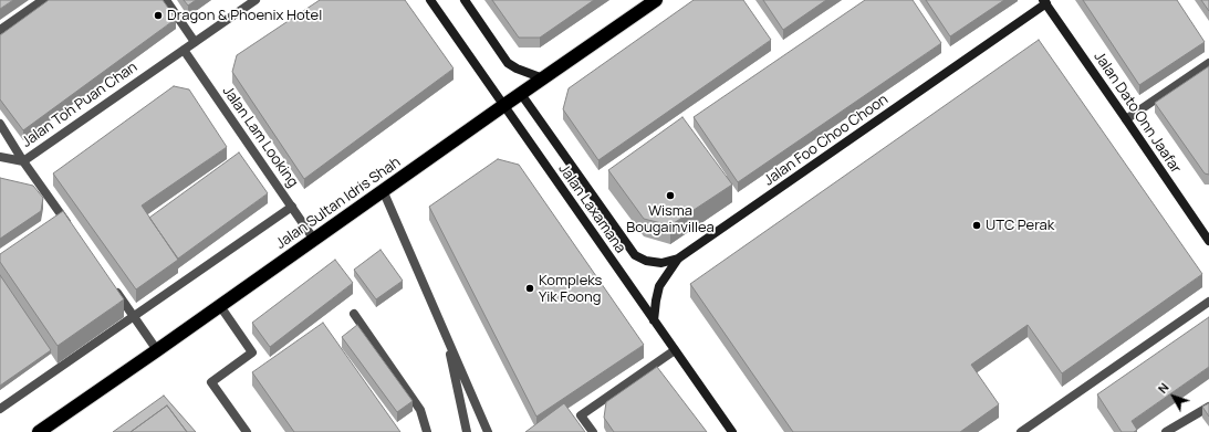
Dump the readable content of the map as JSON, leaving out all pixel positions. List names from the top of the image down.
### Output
{
  "streets": {
    "highway": ["Jalan Sultan Idris Shah"],
    "street": [
      "Jalan Toh Puan Chan",
      "Jalan Dato Onn Jaafar",
      "Jalan Lam Looking",
      "Jalan Foo Choo Choon",
      "Jalan Laxamana"
    ]
  },
  "crossings": [
    ["Jalan Toh Puan Chan", "Jalan Lam Looking"],
    ["Jalan Dato Onn Jaafar", "Jalan Foo Choo Choon"],
    ["Jalan Lam Looking", "Jalan Sultan Idris Shah"],
    ["Jalan Foo Choo Choon", "Jalan Laxamana"],
    ["Jalan Sultan Idris Shah", "Jalan Laxamana"]
  ],
  "places": [
    "Dragon & Phoenix Hotel",
    "Wisma Bougainvillea",
    "UTC Perak",
    "Kompleks Yik Foong"
  ],
  "north": "top left"
}
